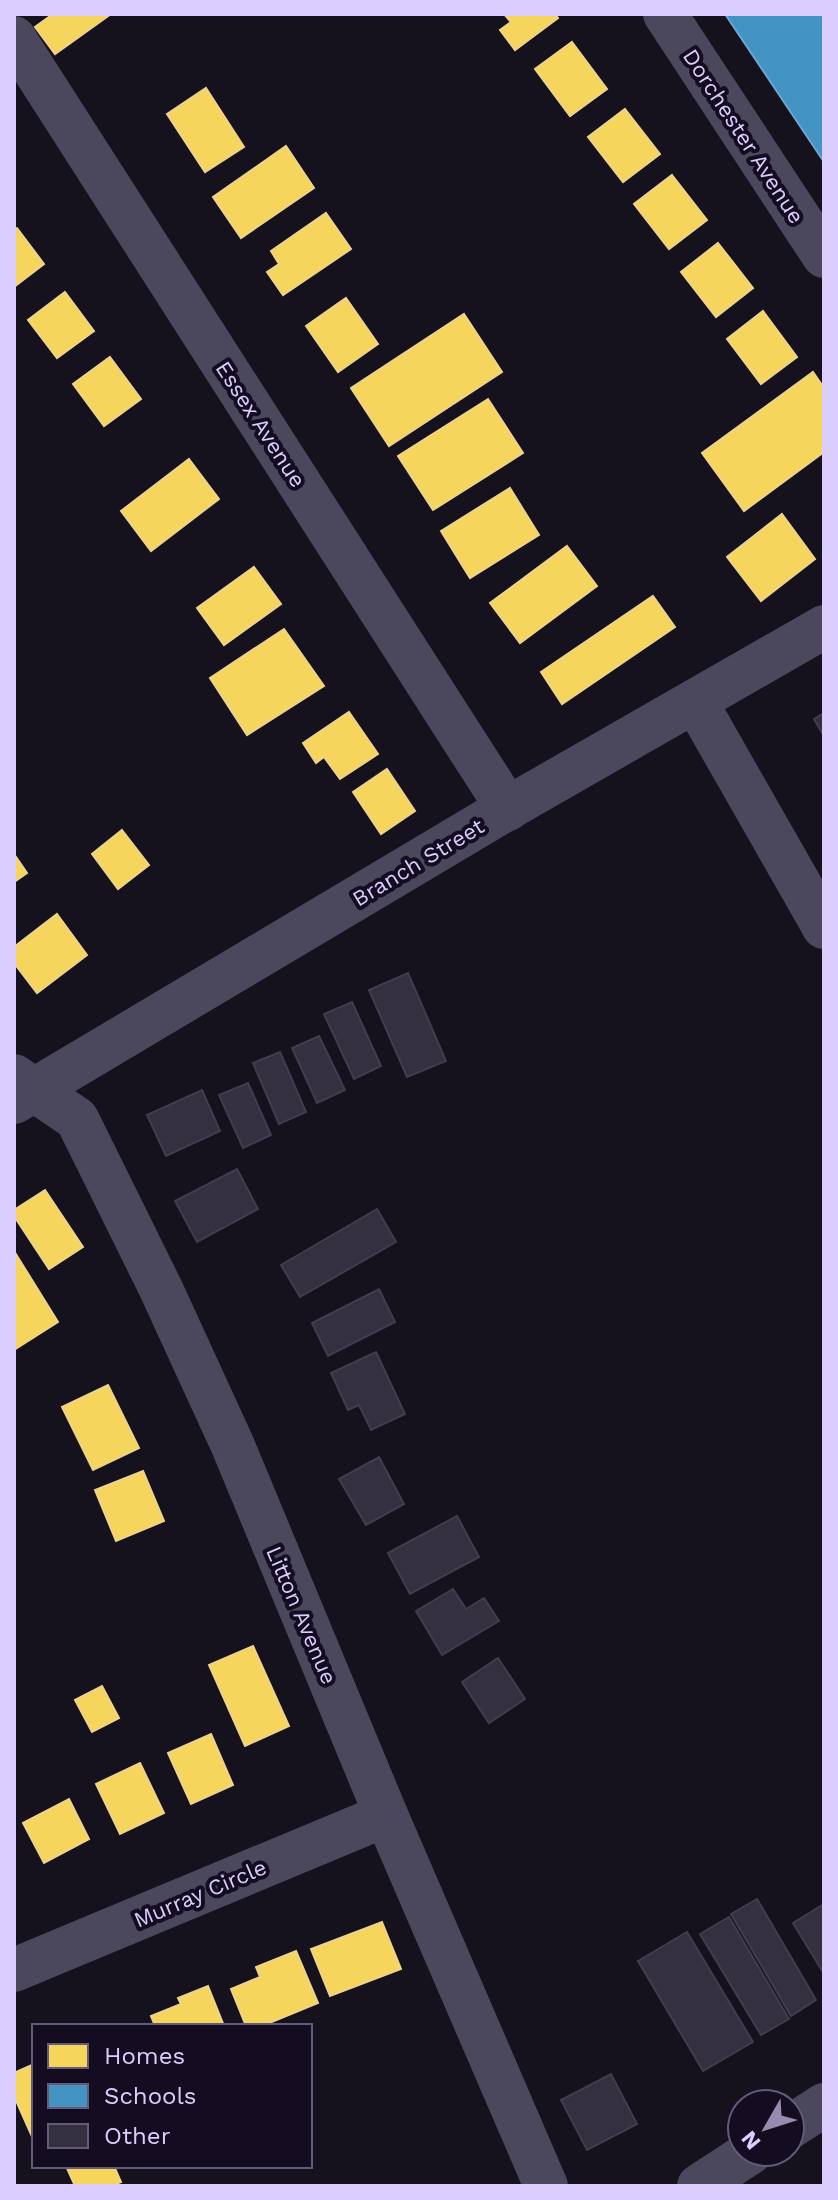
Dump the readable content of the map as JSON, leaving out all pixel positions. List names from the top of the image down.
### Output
{
  "streets": {
    "street": [
      "Dorchester Avenue",
      "Essex Avenue",
      "Branch Street",
      "Litton Avenue",
      "Murray Circle"
    ]
  },
  "crossings": [
    ["Essex Avenue", "Branch Street"],
    ["Branch Street", "Litton Avenue"],
    ["Litton Avenue", "Murray Circle"]
  ],
  "legend": ["Homes", "Schools", "Other"],
  "north": "bottom left"
}
